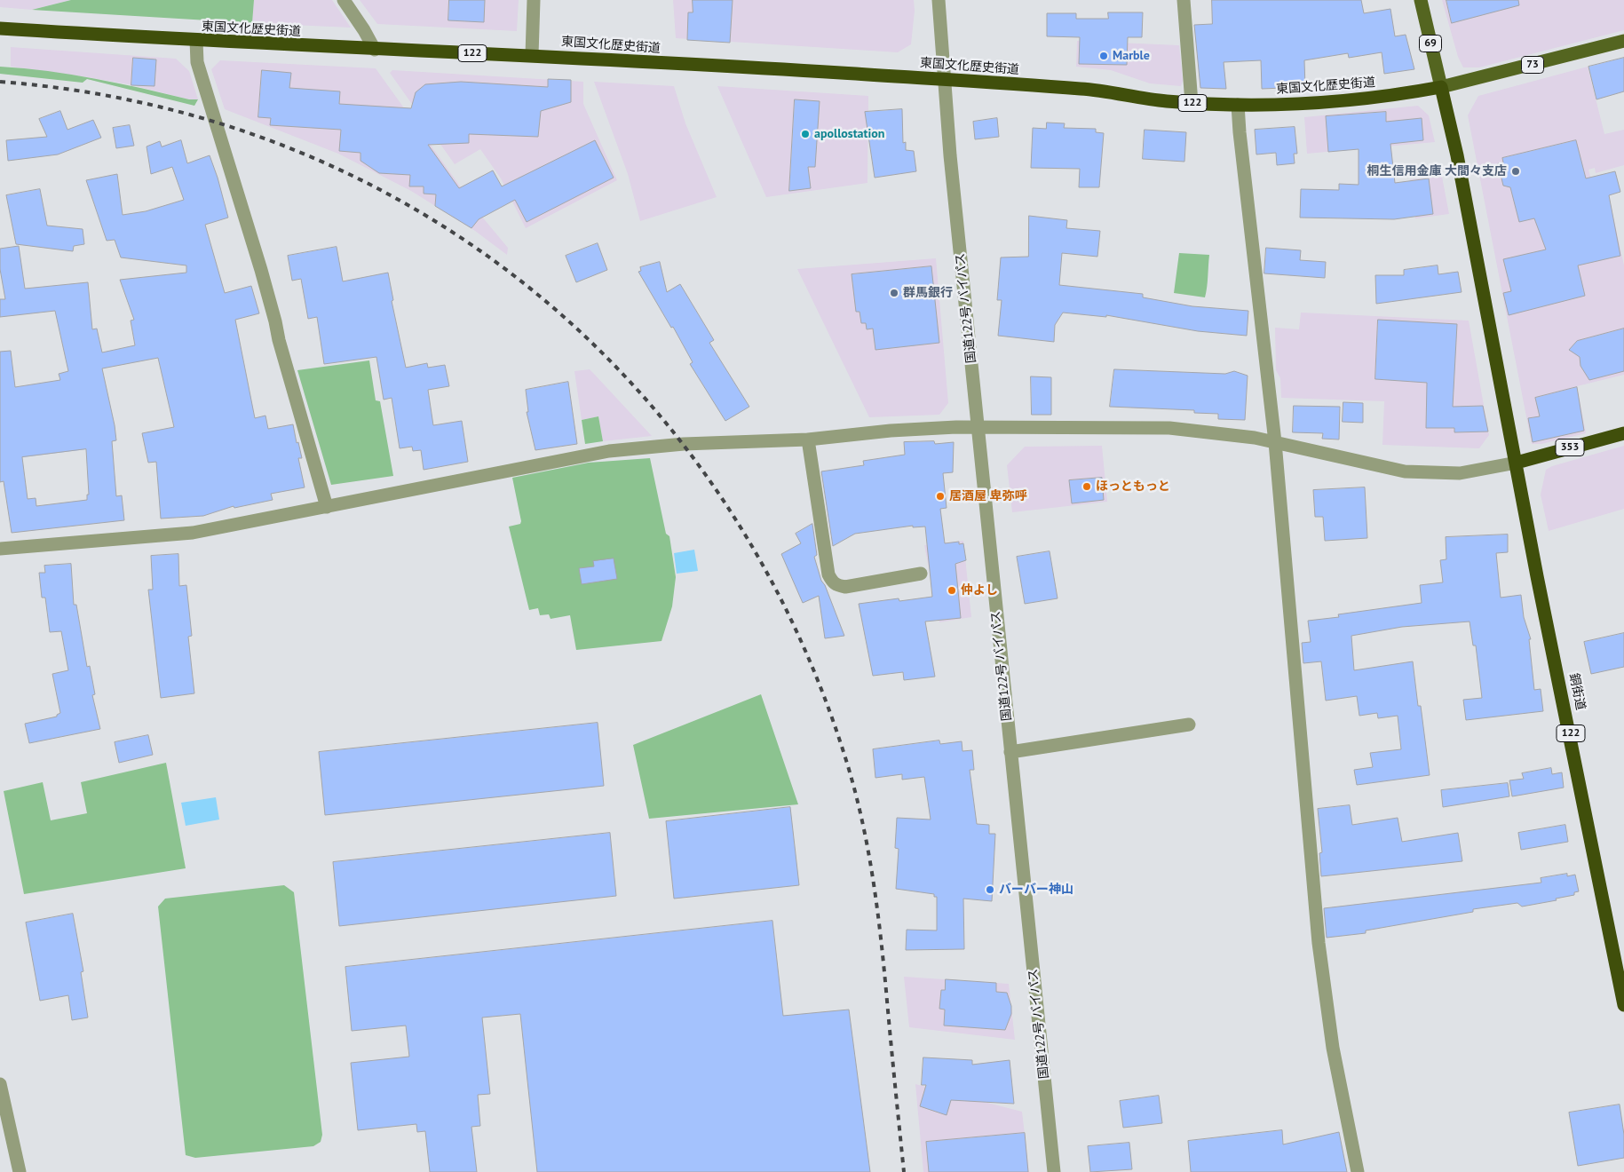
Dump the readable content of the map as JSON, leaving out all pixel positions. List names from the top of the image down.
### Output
{
  "streets": {
    "highway": [
      "東国文化歴史街道",
      "122",
      "353",
      "銅街道"
    ],
    "main road": ["69", "73"],
    "street": ["国道122号 バイパス"]
  },
  "crossings": [
    ["東国文化歴史街道", "69"],
    ["東国文化歴史街道", "122"],
    ["東国文化歴史街道", "73"],
    ["東国文化歴史街道", "国道122号 バイパス"],
    ["69", "122"],
    ["69", "73"],
    ["122", "73"],
    ["122", "353"],
    ["122", "銅街道"],
    ["353", "銅街道"]
  ],
  "places": [
    "Marble",
    "apollostation",
    "桐生信用金庫 大間々支店",
    "群馬銀行",
    "ほっともっと",
    "居酒屋 卑弥呼",
    "仲よし",
    "バーバー神山"
  ]
}
